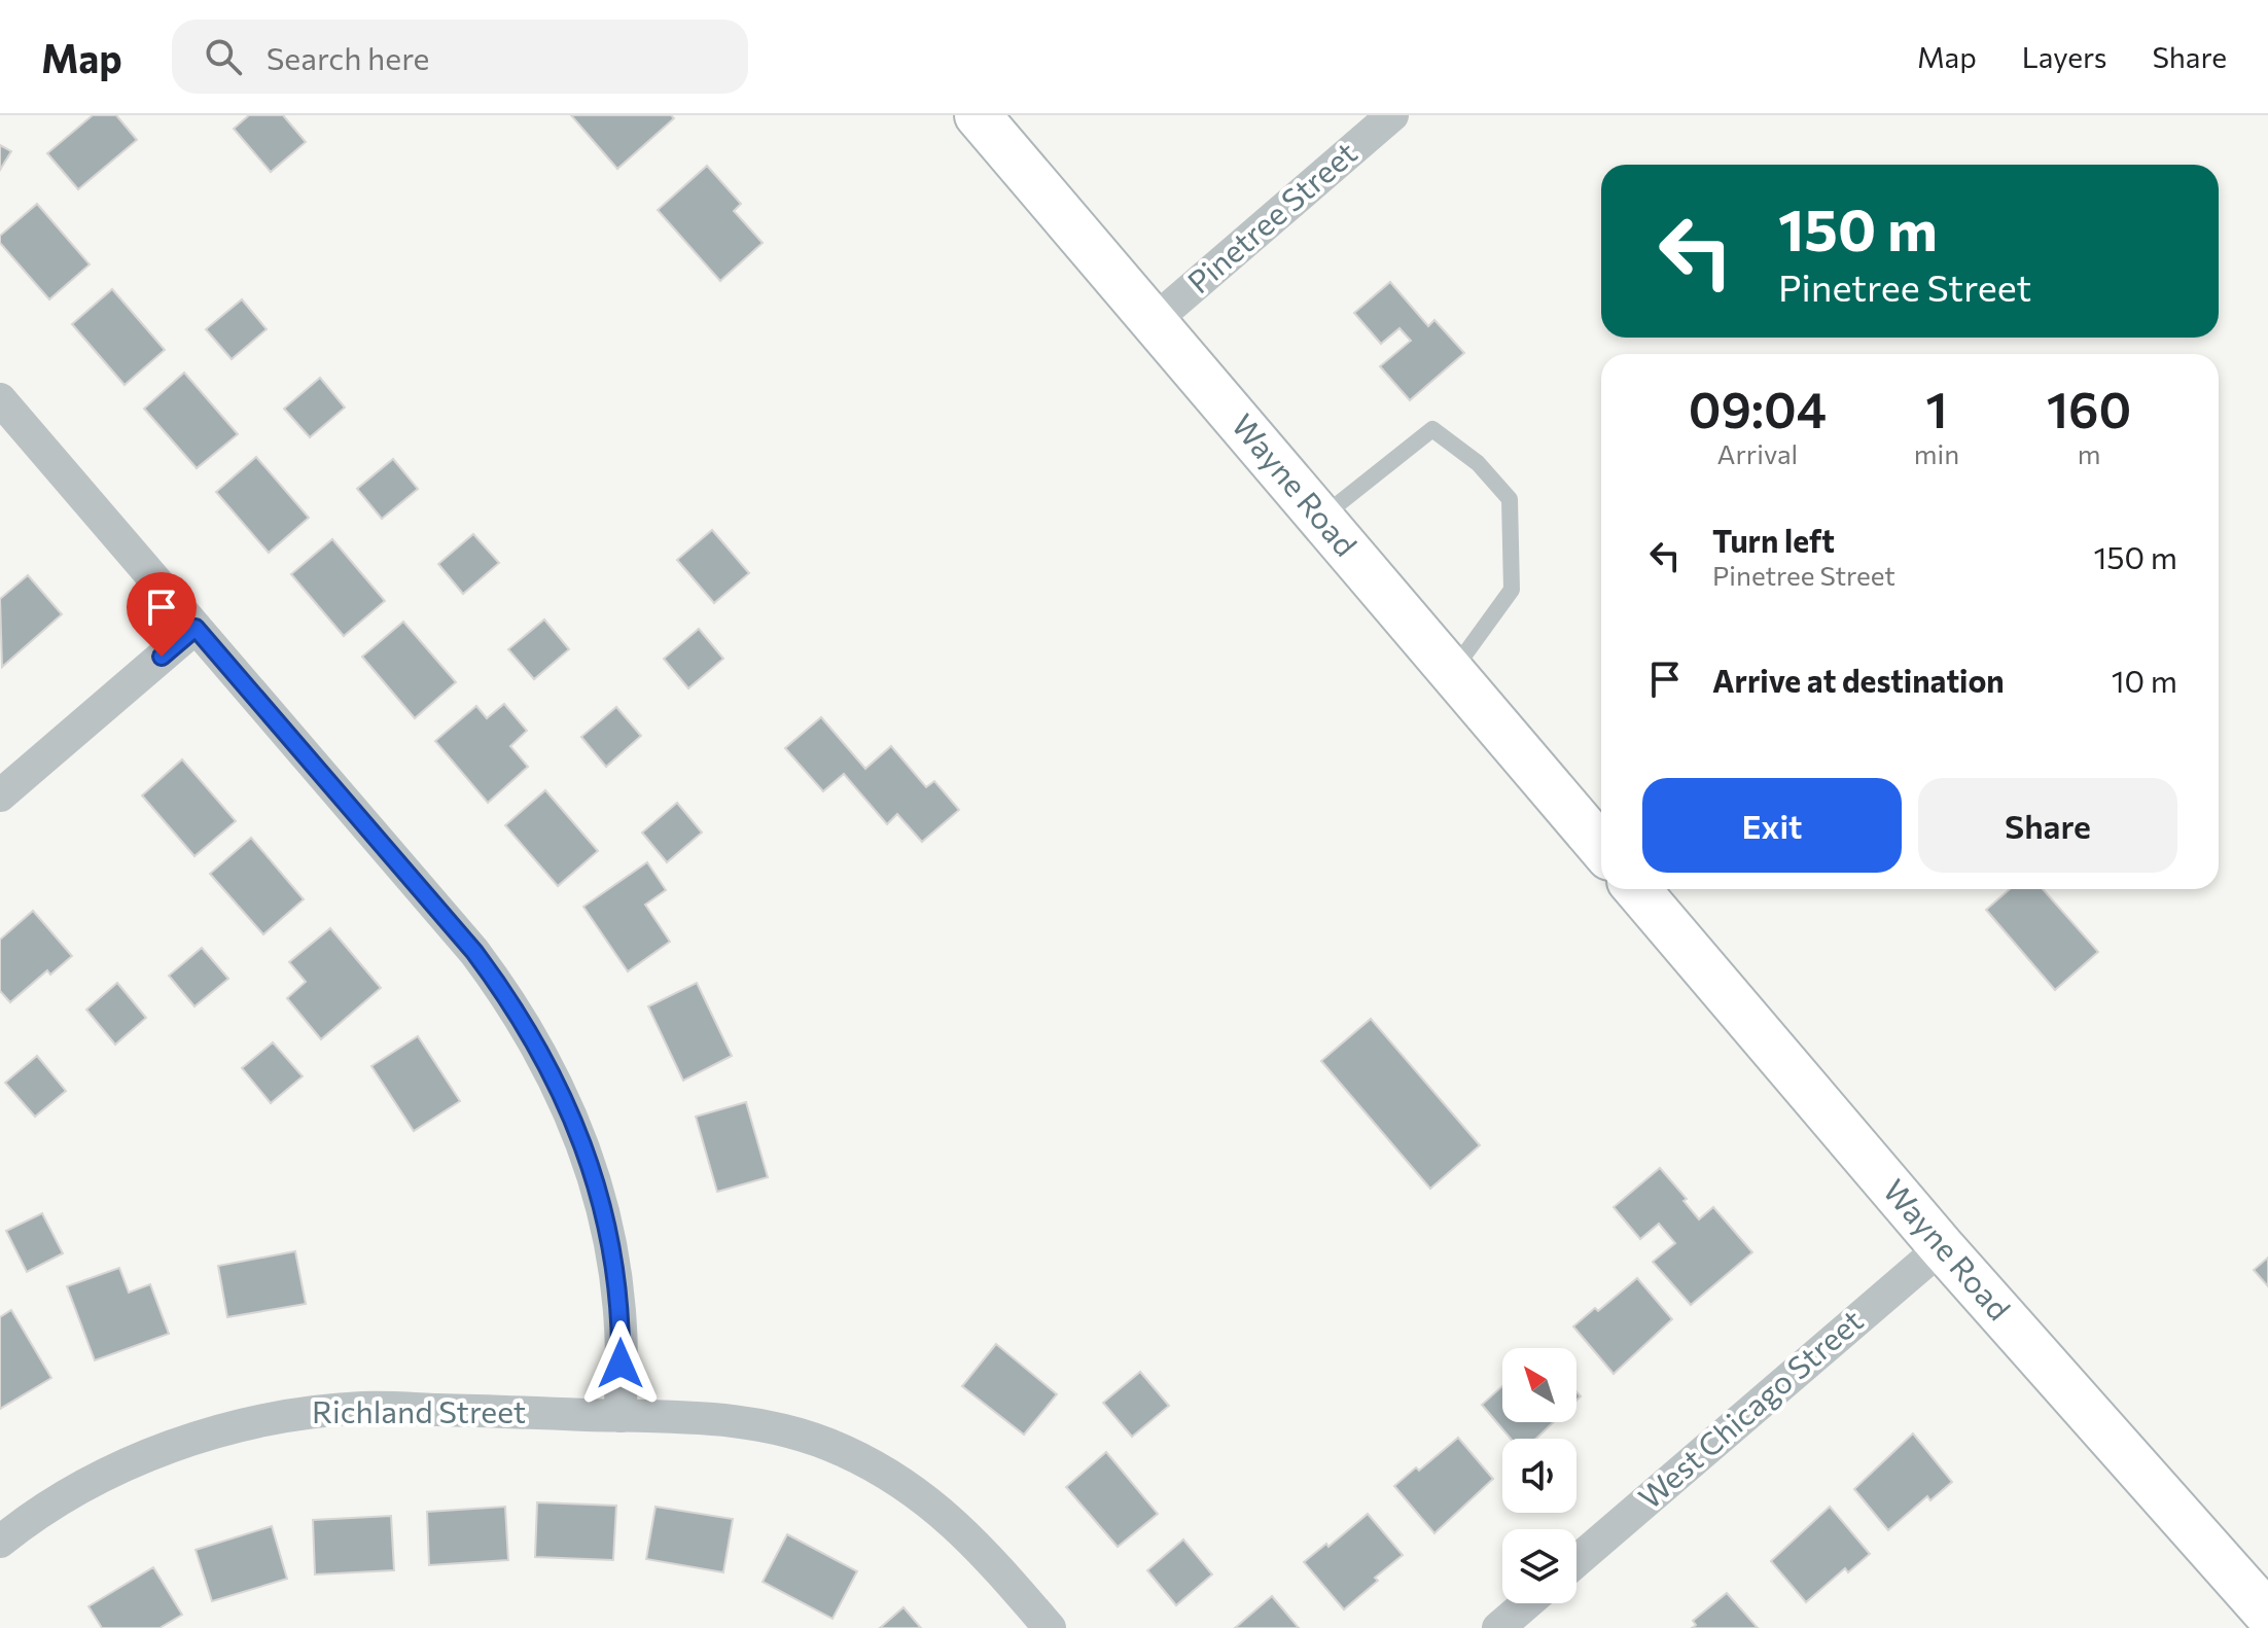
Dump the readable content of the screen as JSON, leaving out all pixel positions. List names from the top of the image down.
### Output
{
  "streets": {
    "main road": ["Wayne Road"],
    "street": ["Pinetree Street", "West Chicago Street", "Richland Street"]
  },
  "crossings": [
    ["Pinetree Street", "Wayne Road"],
    ["Wayne Road", "West Chicago Street"]
  ],
  "north": "top left",
  "page": {
    "header": "Map",
    "search": "Search here",
    "nav": ["Map", "Layers", "Share"],
    "turn": ["150 m", "Pinetree Street"],
    "eta": [
      "09:04",
      "Arrival",
      "1",
      "min",
      "160",
      "m"
    ],
    "list": [
      {
        "name": "Turn left",
        "note": "Pinetree Street",
        "value": "150 m"
      },
      {
        "name": "Arrive at destination",
        "value": "10 m"
      }
    ],
    "buttons": ["Exit", "Share"]
  }
}
